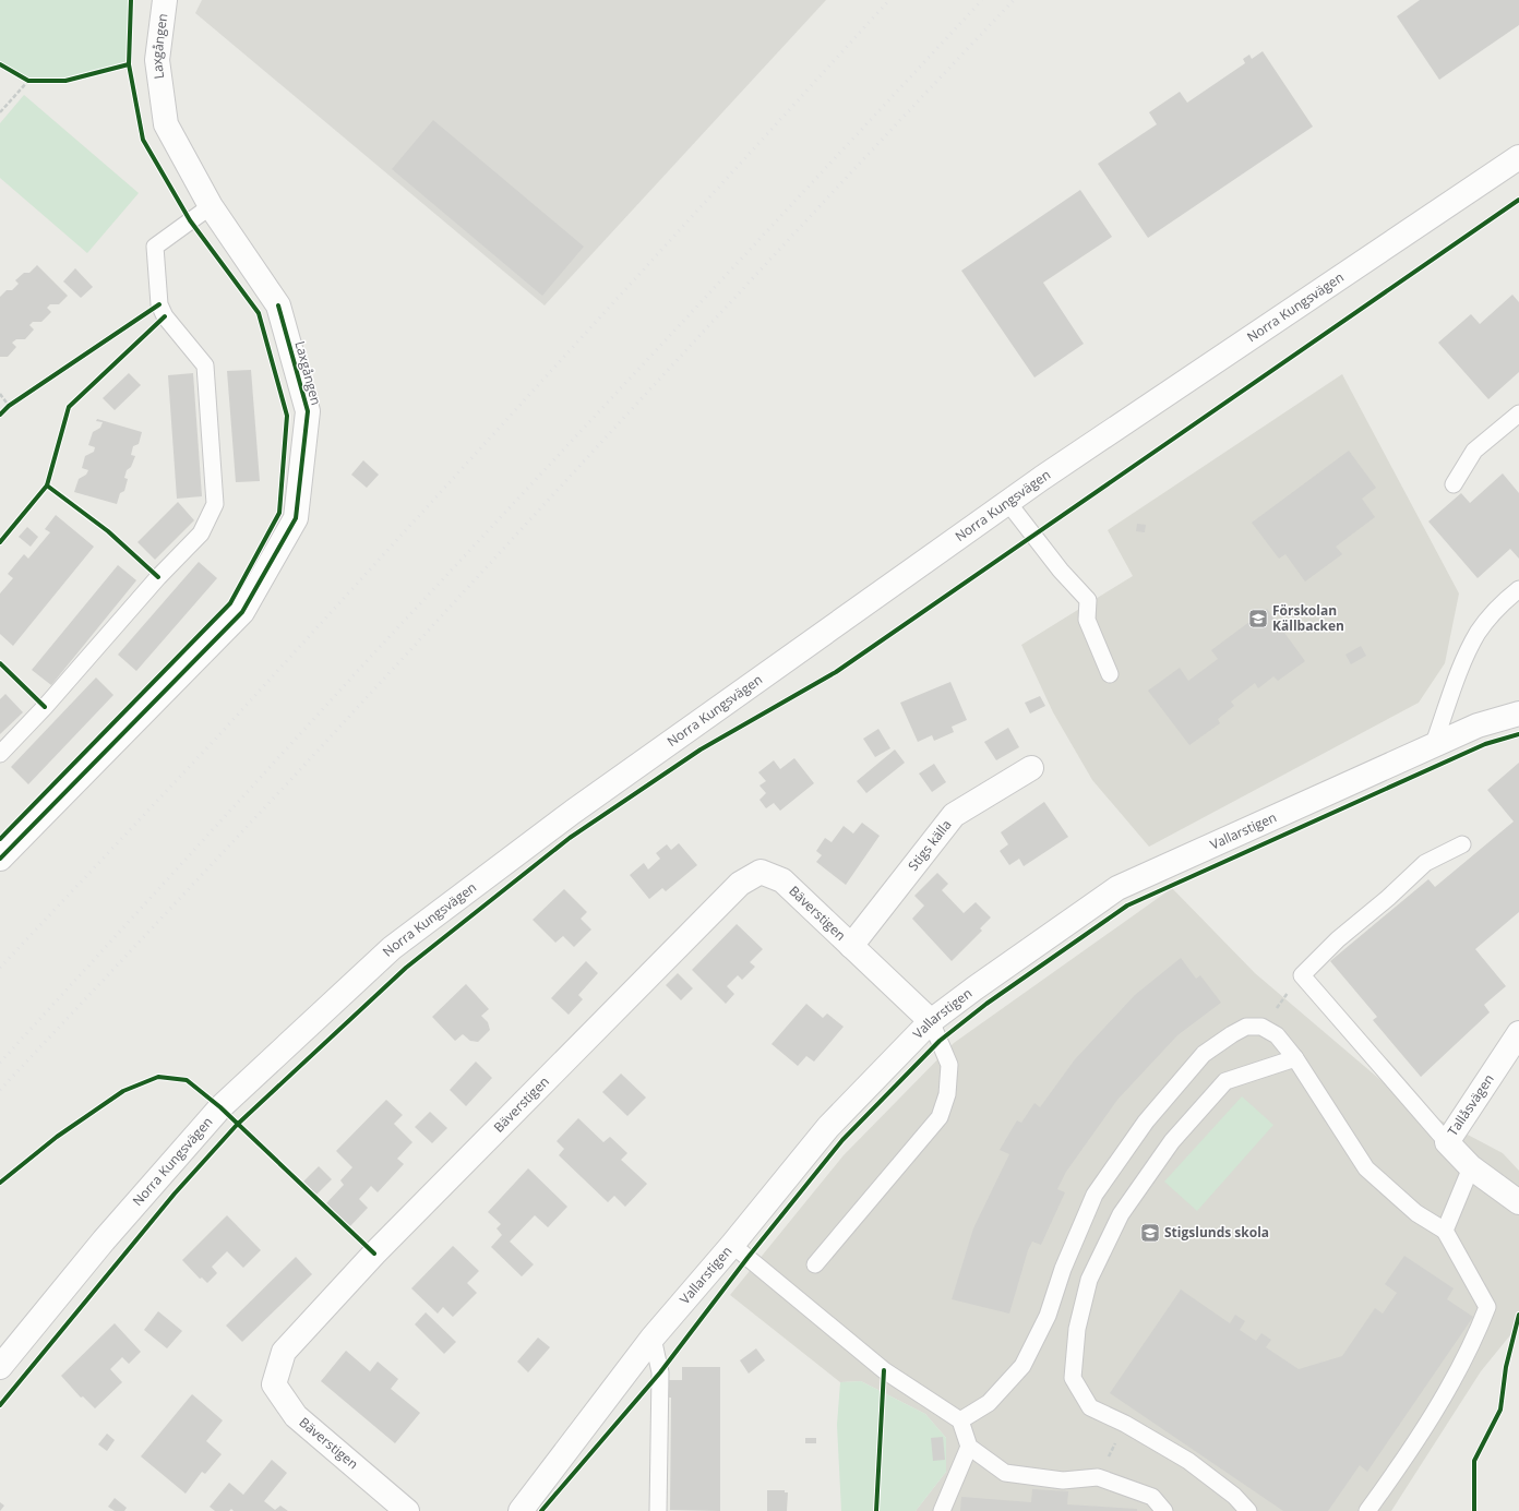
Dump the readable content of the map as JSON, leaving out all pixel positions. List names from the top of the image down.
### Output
{
  "streets": {
    "street": [
      "Laxgången",
      "Norra Kungsvägen",
      "Vallarstigen",
      "Stigs källa",
      "Bäverstigen",
      "Tallåsvägen"
    ]
  },
  "crossings": [
    ["Vallarstigen", "Bäverstigen"],
    ["Stigs källa", "Bäverstigen"]
  ],
  "places": {
    "school or university": ["Förskolan Källbacken", "Stigslunds skola"]
  }
}
